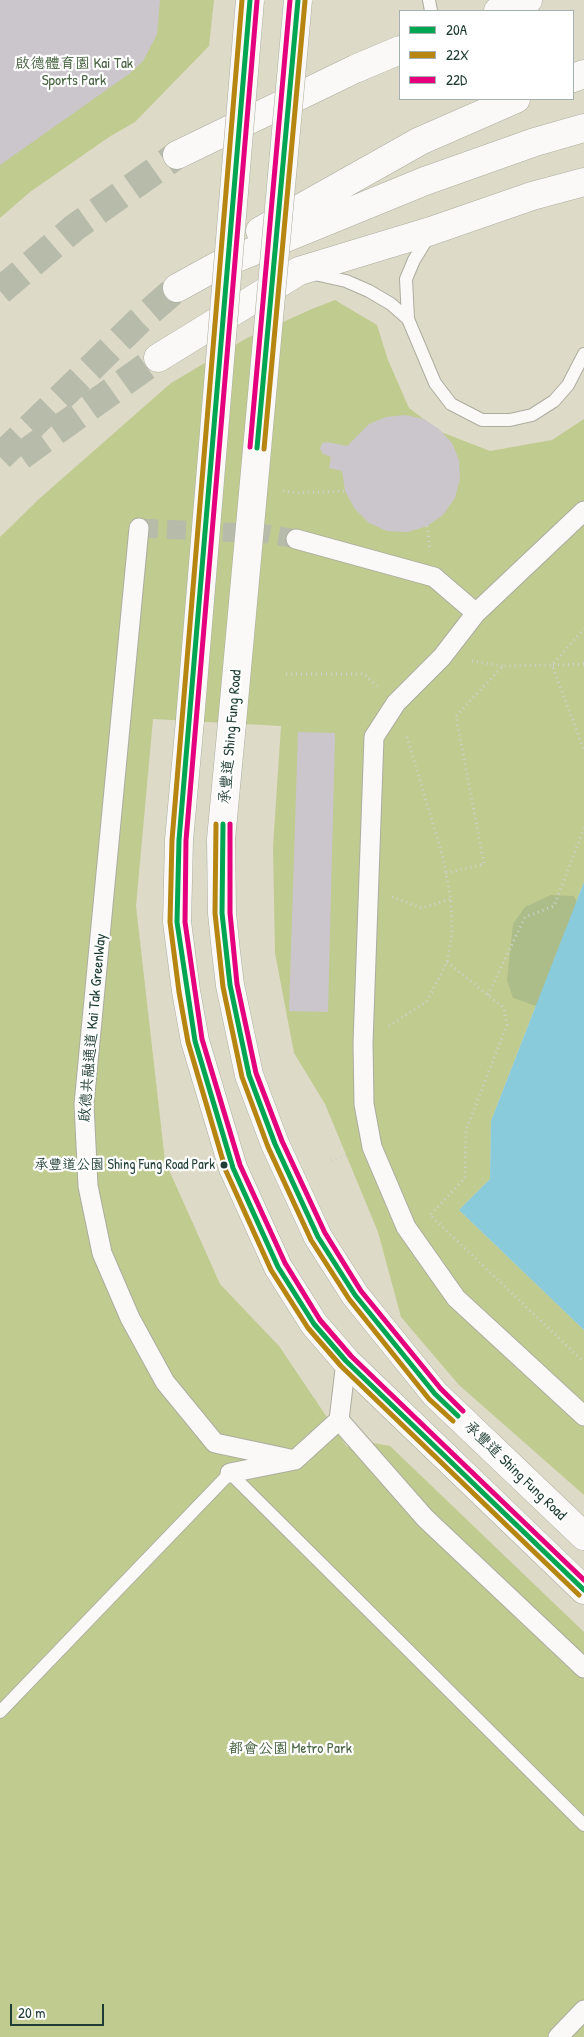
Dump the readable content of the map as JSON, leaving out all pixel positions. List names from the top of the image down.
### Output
{
  "streets": {
    "main road": ["承豐道 Shing Fung Road"],
    "street": ["啟德共融通道 Kai Tak GreenWay"]
  },
  "parks": ["啟德體育園 Kai Tak Sports Park", "都會公園 Metro Park"],
  "places": ["承豐道公園 Shing Fung Road Park"],
  "lines": ["transit line 20A", "transit line 22X", "transit line 22D"],
  "legend": ["20A", "22X", "22D"],
  "scale_bar": "20 m"
}
